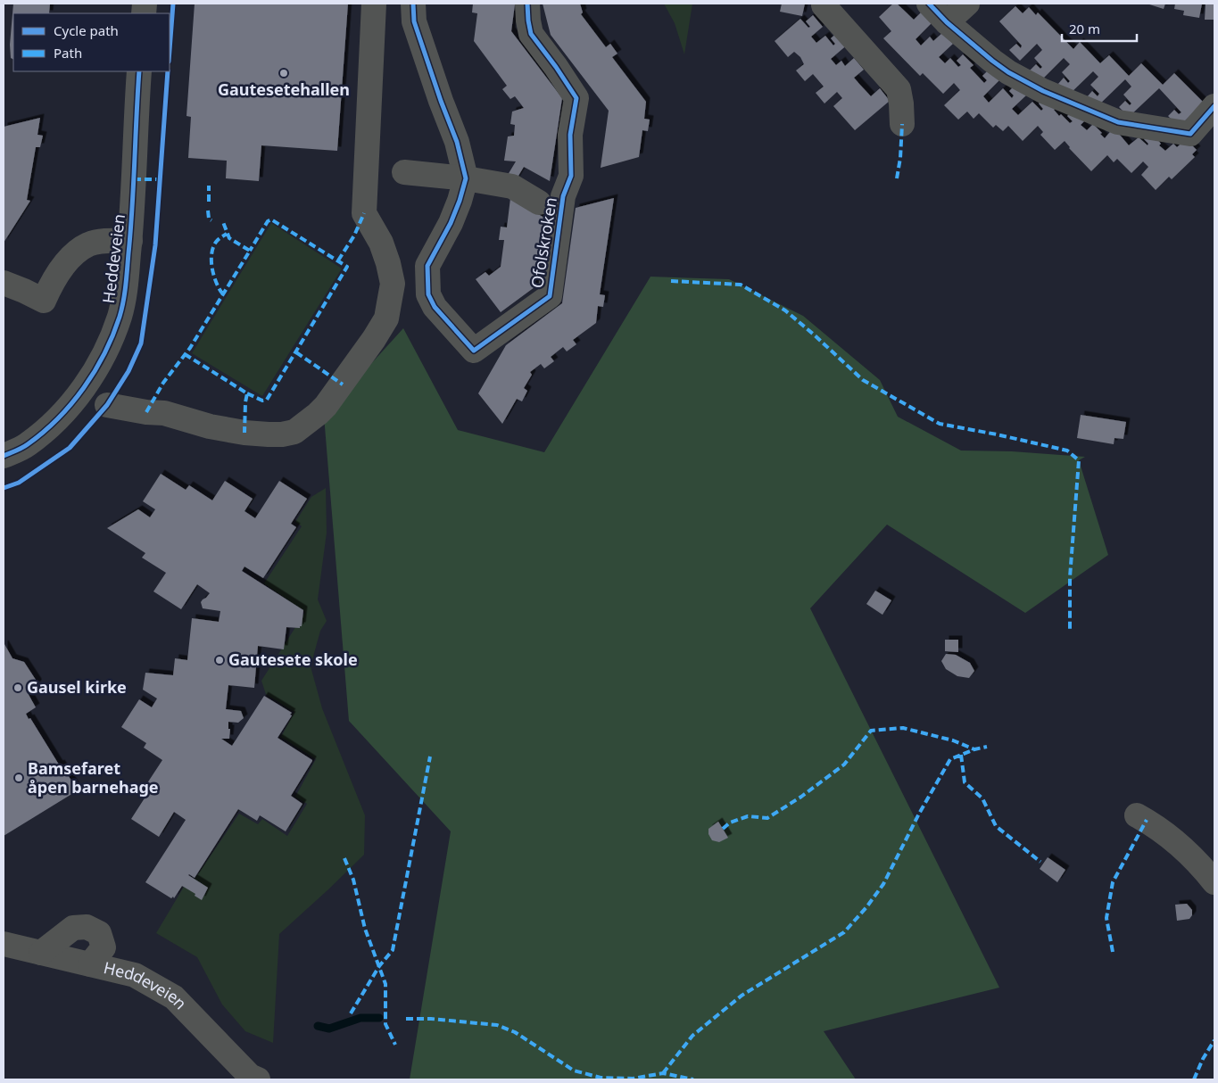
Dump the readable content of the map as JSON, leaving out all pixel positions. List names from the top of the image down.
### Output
{
  "streets": {
    "street": ["Ofolskroken", "Heddeveien"]
  },
  "places": [
    "Gautesetehallen",
    "Gautesete skole",
    "Gausel kirke",
    "Bamsefaret åpen barnehage"
  ],
  "legend": ["Cycle path", "Path"],
  "scale_bar": "20 m"
}
